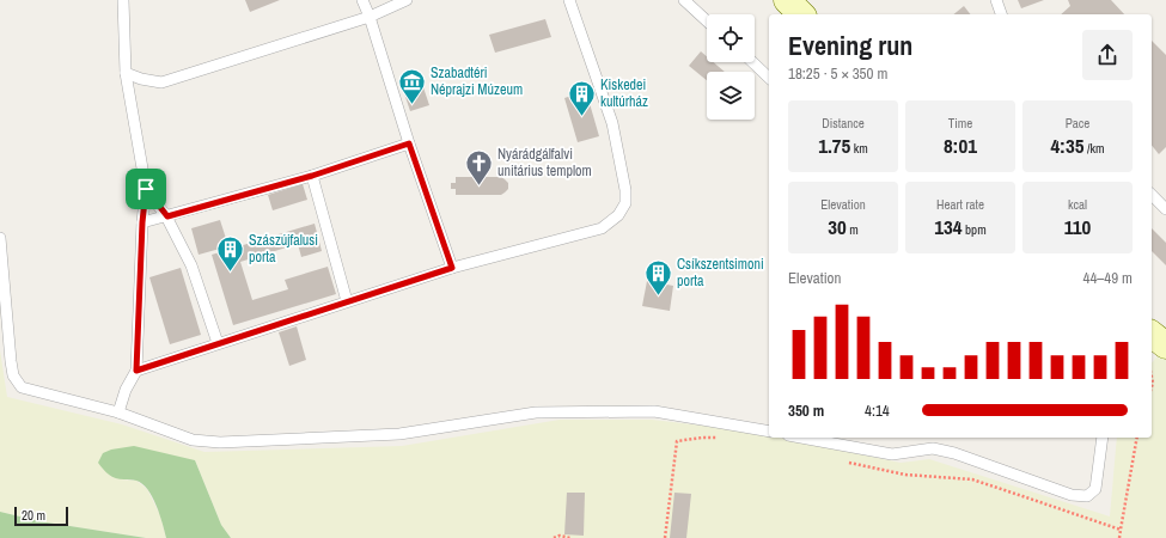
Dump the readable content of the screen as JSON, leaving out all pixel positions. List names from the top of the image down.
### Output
{
  "places": {
    "museum": ["Szabadtéri Néprajzi Múzeum"],
    "building": ["Kiskedei kultúrház", "Szászújfalusi porta", "Csíkszentsimoni porta"],
    "church": ["Nyárádgálfalvi unitárius templom"]
  },
  "scale_bar": "20 m",
  "page": {
    "heading": ["Evening run", "18:25 · 5 × 350 m"],
    "stats": [
      ["Distance", "1.75 km"],
      ["Time", "8:01"],
      ["Pace", "4:35 /km"],
      ["Elevation", "30 m"],
      ["Heart rate", "134 bpm"],
      ["kcal", "110"]
    ],
    "chart": ["Elevation", "44–49 m"],
    "list": [
      {
        "name": "350 m",
        "note": "4:14"
      }
    ],
    "scale": "20 m"
  }
}
